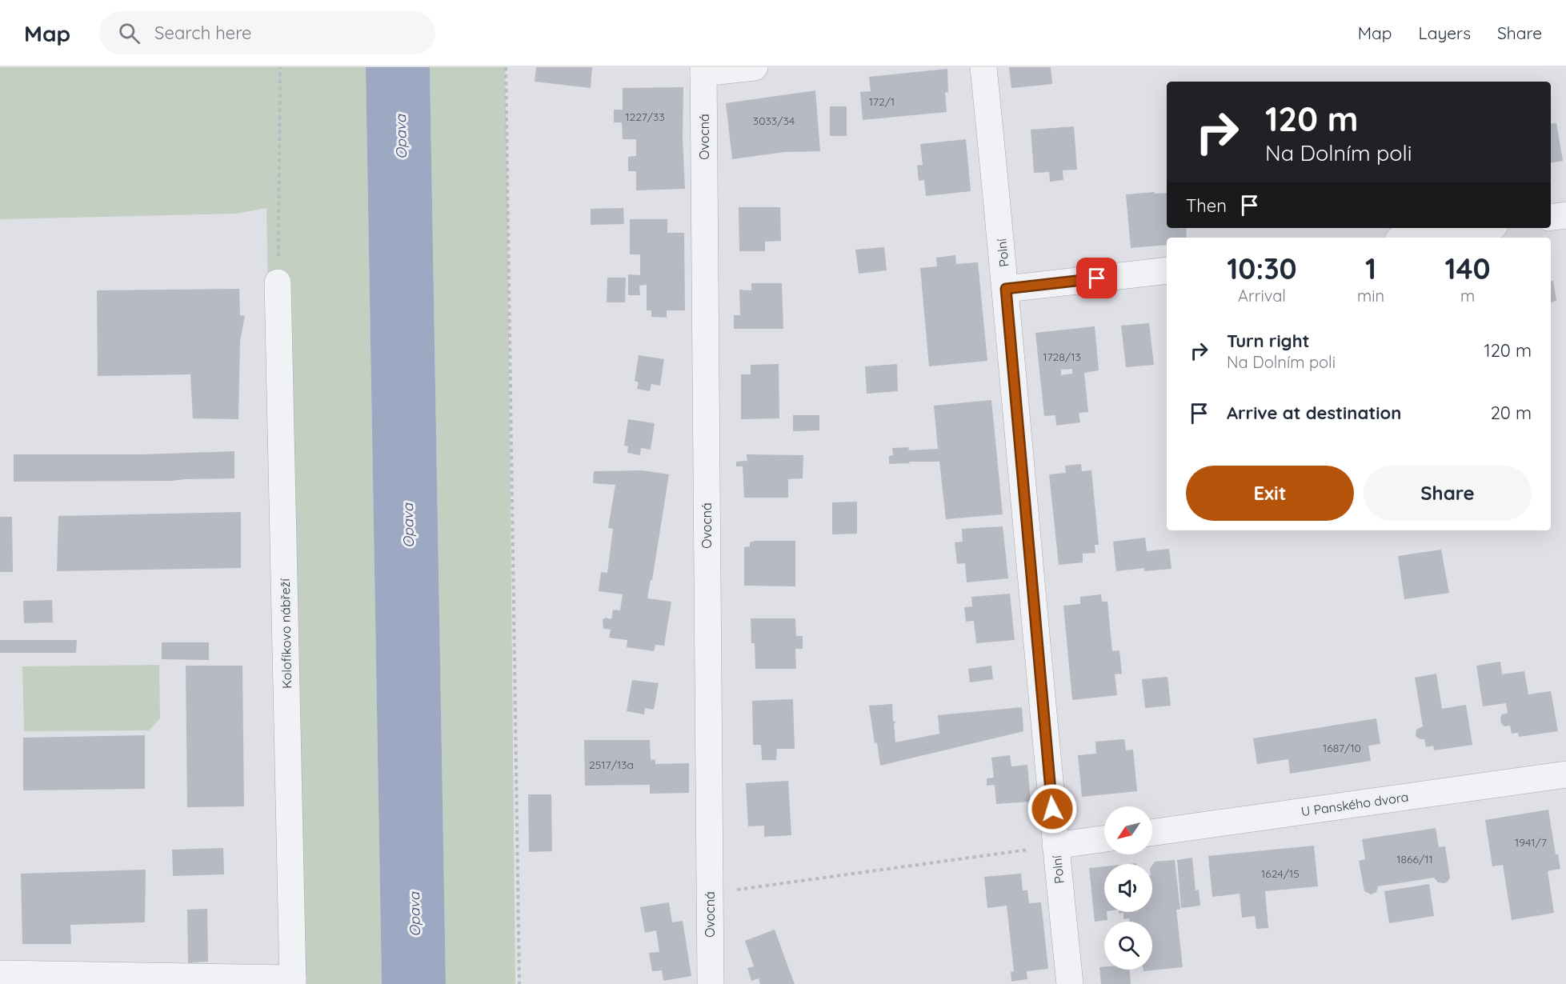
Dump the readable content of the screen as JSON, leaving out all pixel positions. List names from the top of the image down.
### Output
{
  "streets": {
    "street": [
      "Ovocná",
      "Polní",
      "Kolofíkovo nábřeží",
      "U Panského dvora"
    ]
  },
  "water": ["Opava"],
  "house_numbers": [
    "172/1",
    "1227/33",
    "3033/34",
    "1728/13",
    "1687/10",
    "2517/13a",
    "1941/7",
    "1866/11",
    "1624/15"
  ],
  "north": "bottom left",
  "page": {
    "header": "Map",
    "search": "Search here",
    "nav": ["Map", "Layers", "Share"],
    "turn": ["120 m", "Na Dolním poli"],
    "then": "Then",
    "eta": [
      "10:30",
      "Arrival",
      "1",
      "min",
      "140",
      "m"
    ],
    "list": [
      {
        "name": "Turn right",
        "note": "Na Dolním poli",
        "value": "120 m"
      },
      {
        "name": "Arrive at destination",
        "value": "20 m"
      }
    ],
    "buttons": ["Exit", "Share"]
  }
}
